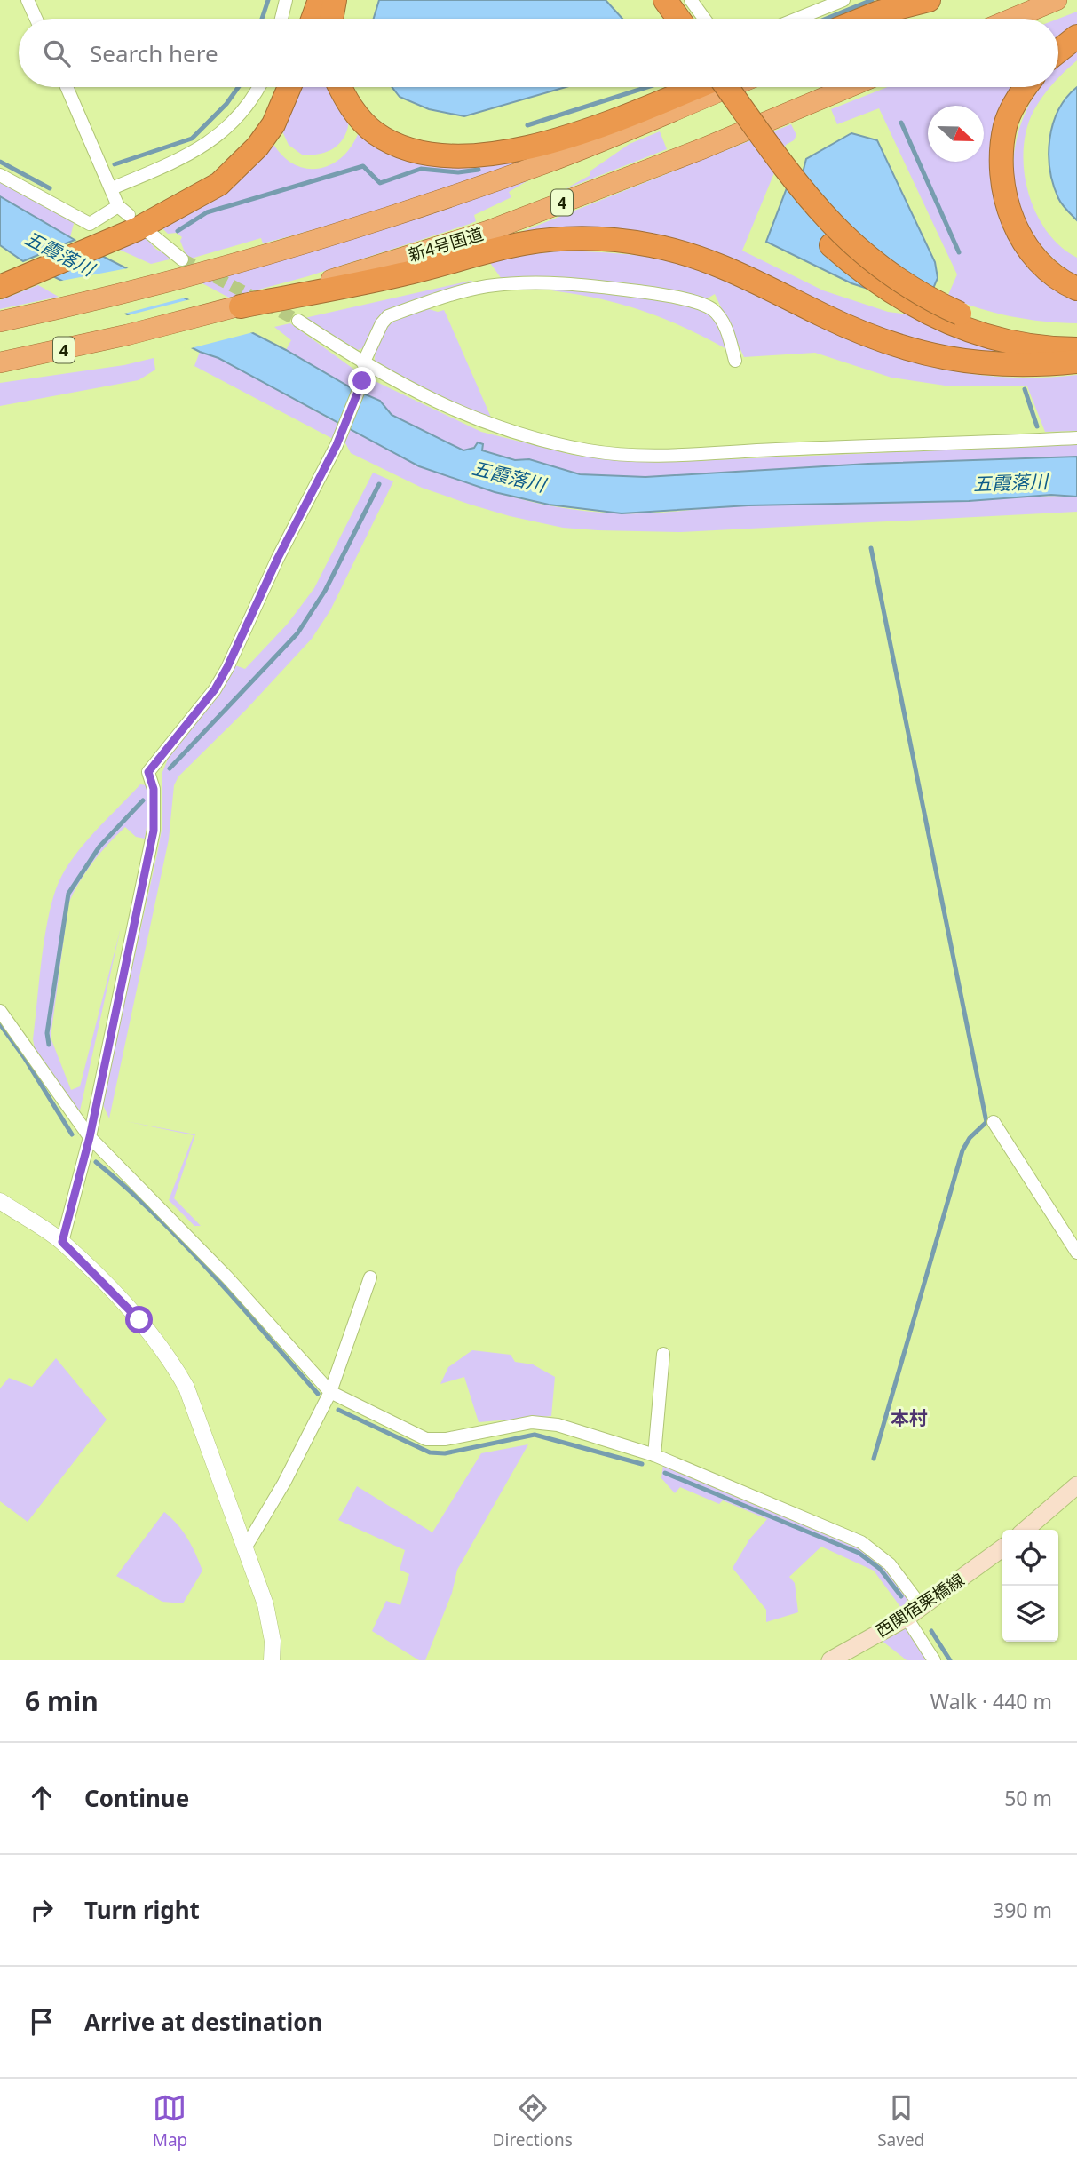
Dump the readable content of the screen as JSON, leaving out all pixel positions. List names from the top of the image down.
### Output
{
  "streets": {
    "highway": ["4", "新4号国道"],
    "main road": ["西関宿栗橋線"]
  },
  "districts": ["本村"],
  "water": ["五霞落川"],
  "north": "right",
  "page": {
    "search": "Search here",
    "heading": ["6 min", "Walk · 440 m"],
    "list": [
      ["Continue", "50 m"],
      ["Turn right", "390 m"],
      "Arrive at destination"
    ],
    "nav": ["Map", "Directions", "Saved"]
  }
}
